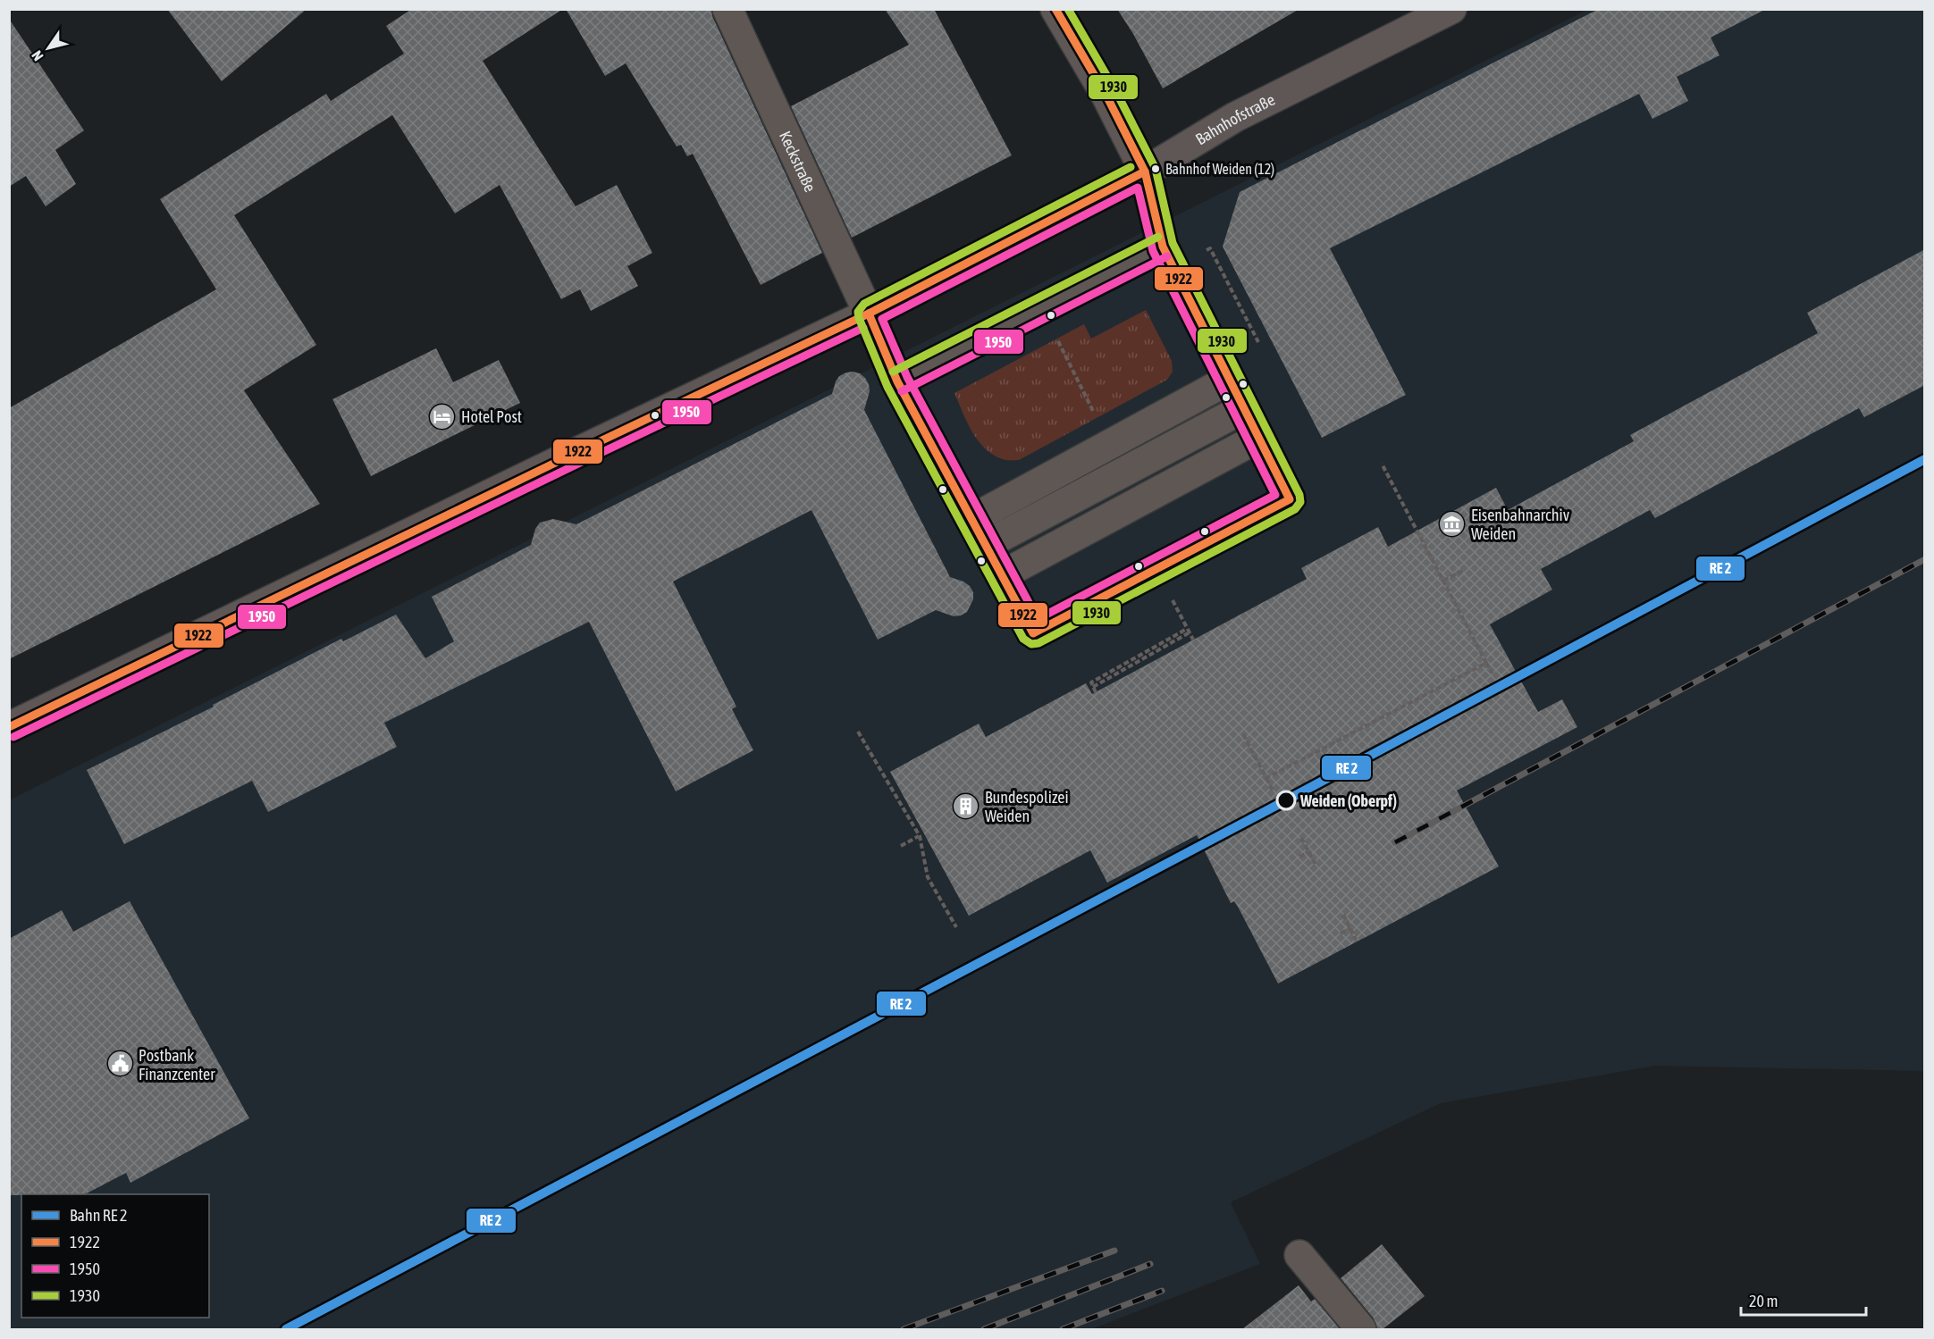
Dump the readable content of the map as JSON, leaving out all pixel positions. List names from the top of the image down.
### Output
{
  "streets": {
    "main road": ["Bahnhofstraße"],
    "street": ["Keckstraße"]
  },
  "crossings": [
    ["Bahnhofstraße", "Keckstraße"]
  ],
  "places": {
    "other": ["Bahnhof Weiden (12)", "Weiden (Oberpf)"],
    "hotel": ["Hotel Post"],
    "museum": ["Eisenbahnarchiv Weiden"],
    "building": ["Bundespolizei Weiden"],
    "public building": ["Postbank Finanzcenter"]
  },
  "lines": ["transit line 1922", "transit line 1930", "transit line 1950"],
  "legend": [
    "Bahn RE 2",
    "1922",
    "1950",
    "1930"
  ],
  "scale_bar": "20 m",
  "north": "bottom left"
}
